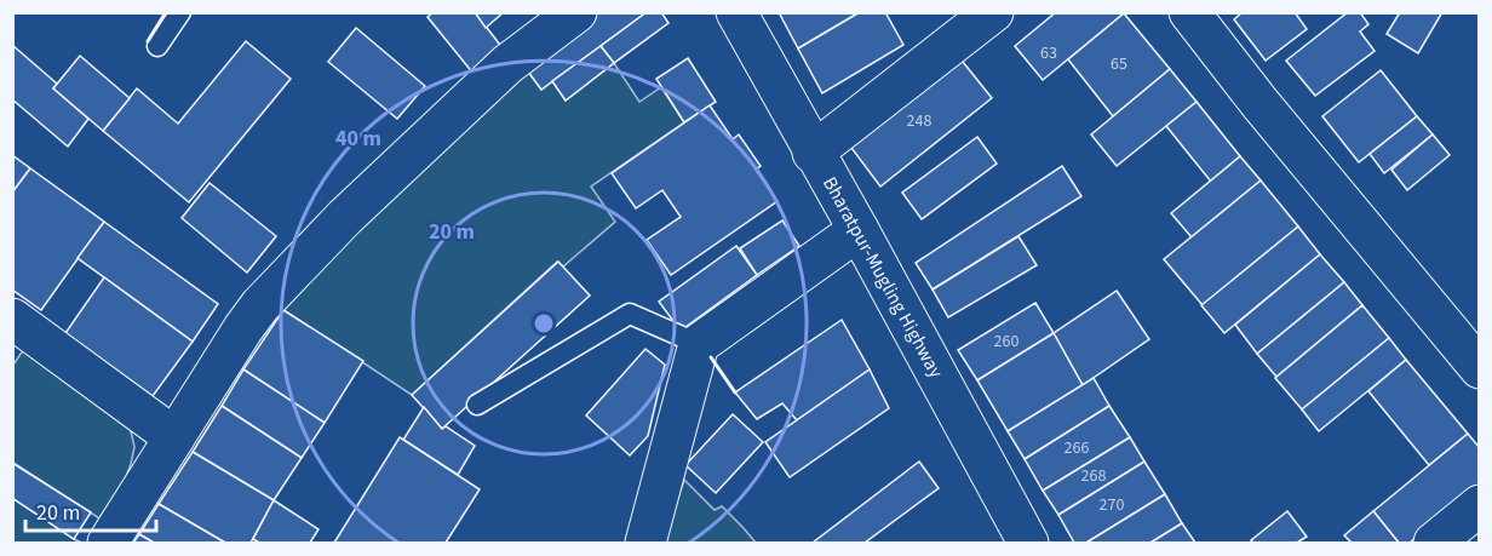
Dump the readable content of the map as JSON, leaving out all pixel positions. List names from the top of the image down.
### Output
{
  "streets": {
    "street": ["Bharatpur-Mugling Highway"]
  },
  "house_numbers": [
    "63",
    "65",
    "248",
    "260",
    "266",
    "268",
    "270"
  ],
  "scale_bar": "20 m",
  "rings": ["40 m", "20 m"]
}
